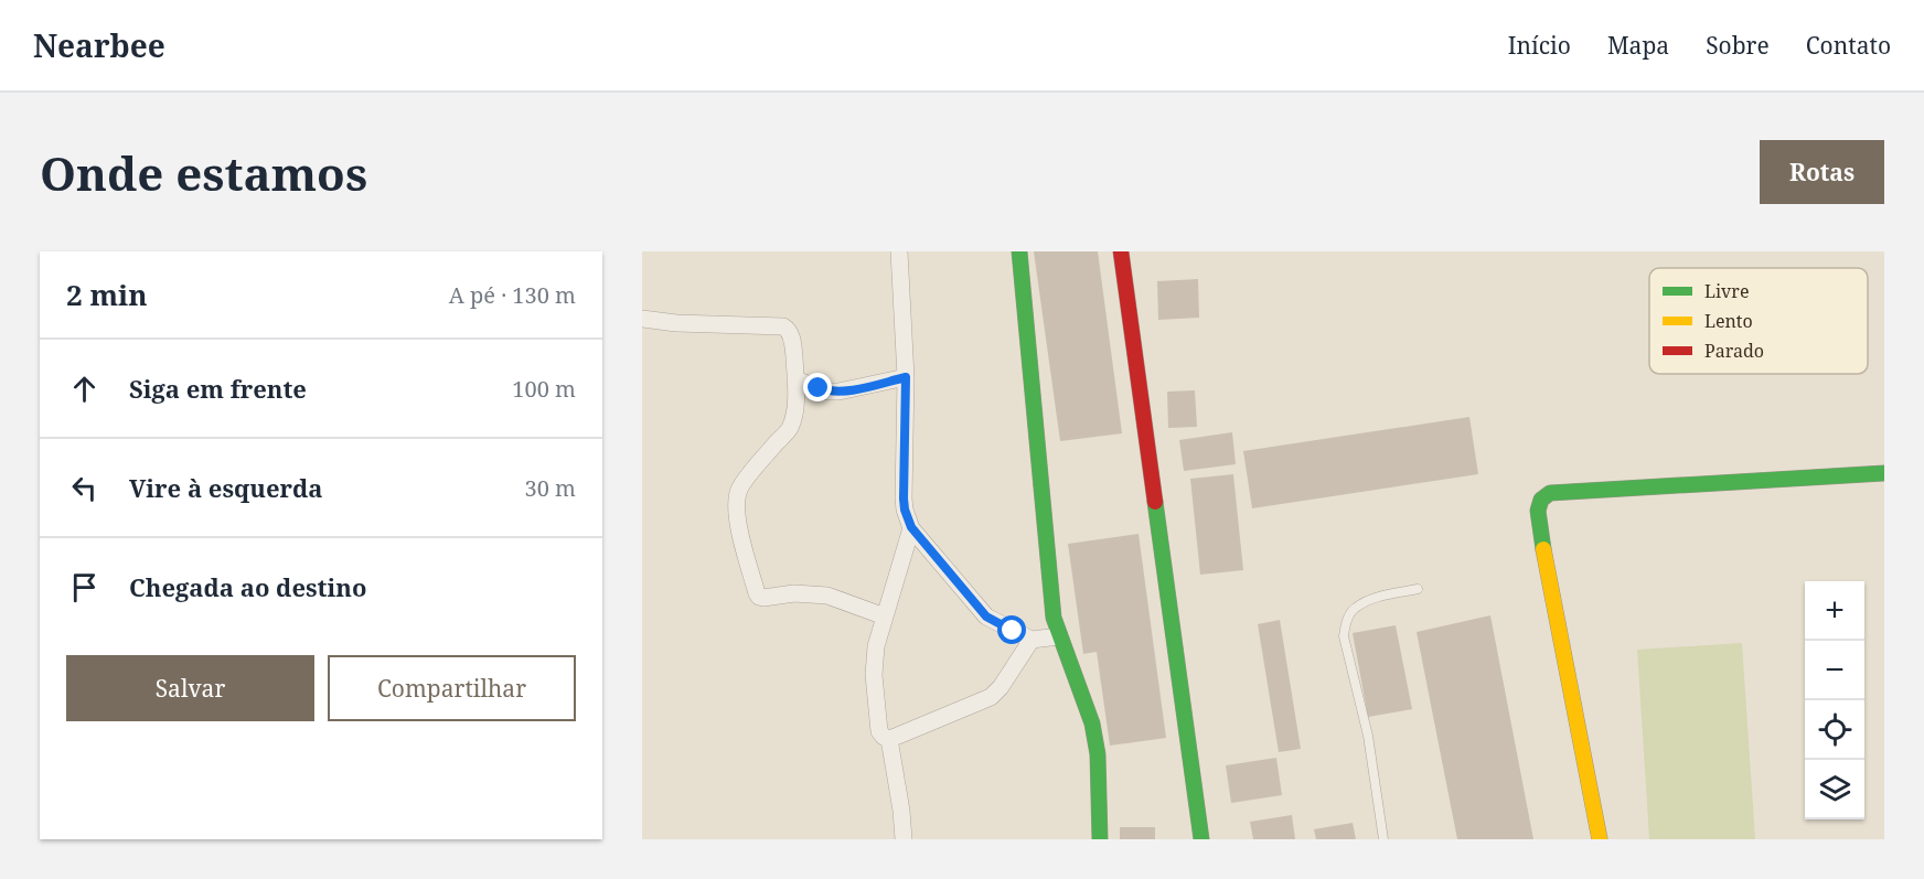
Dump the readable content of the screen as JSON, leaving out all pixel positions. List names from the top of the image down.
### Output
{
  "legend": ["Livre", "Lento", "Parado"],
  "page": {
    "header": "Nearbee",
    "nav": [
      "Início",
      "Mapa",
      "Sobre",
      "Contato"
    ],
    "buttons": [
      "Rotas",
      ["Salvar", "Compartilhar"]
    ],
    "title": "Onde estamos",
    "heading": ["2 min", "A pé · 130 m"],
    "list": [
      ["Siga em frente", "100 m"],
      ["Vire à esquerda", "30 m"],
      "Chegada ao destino"
    ],
    "map_buttons": ["+", "−"]
  }
}
